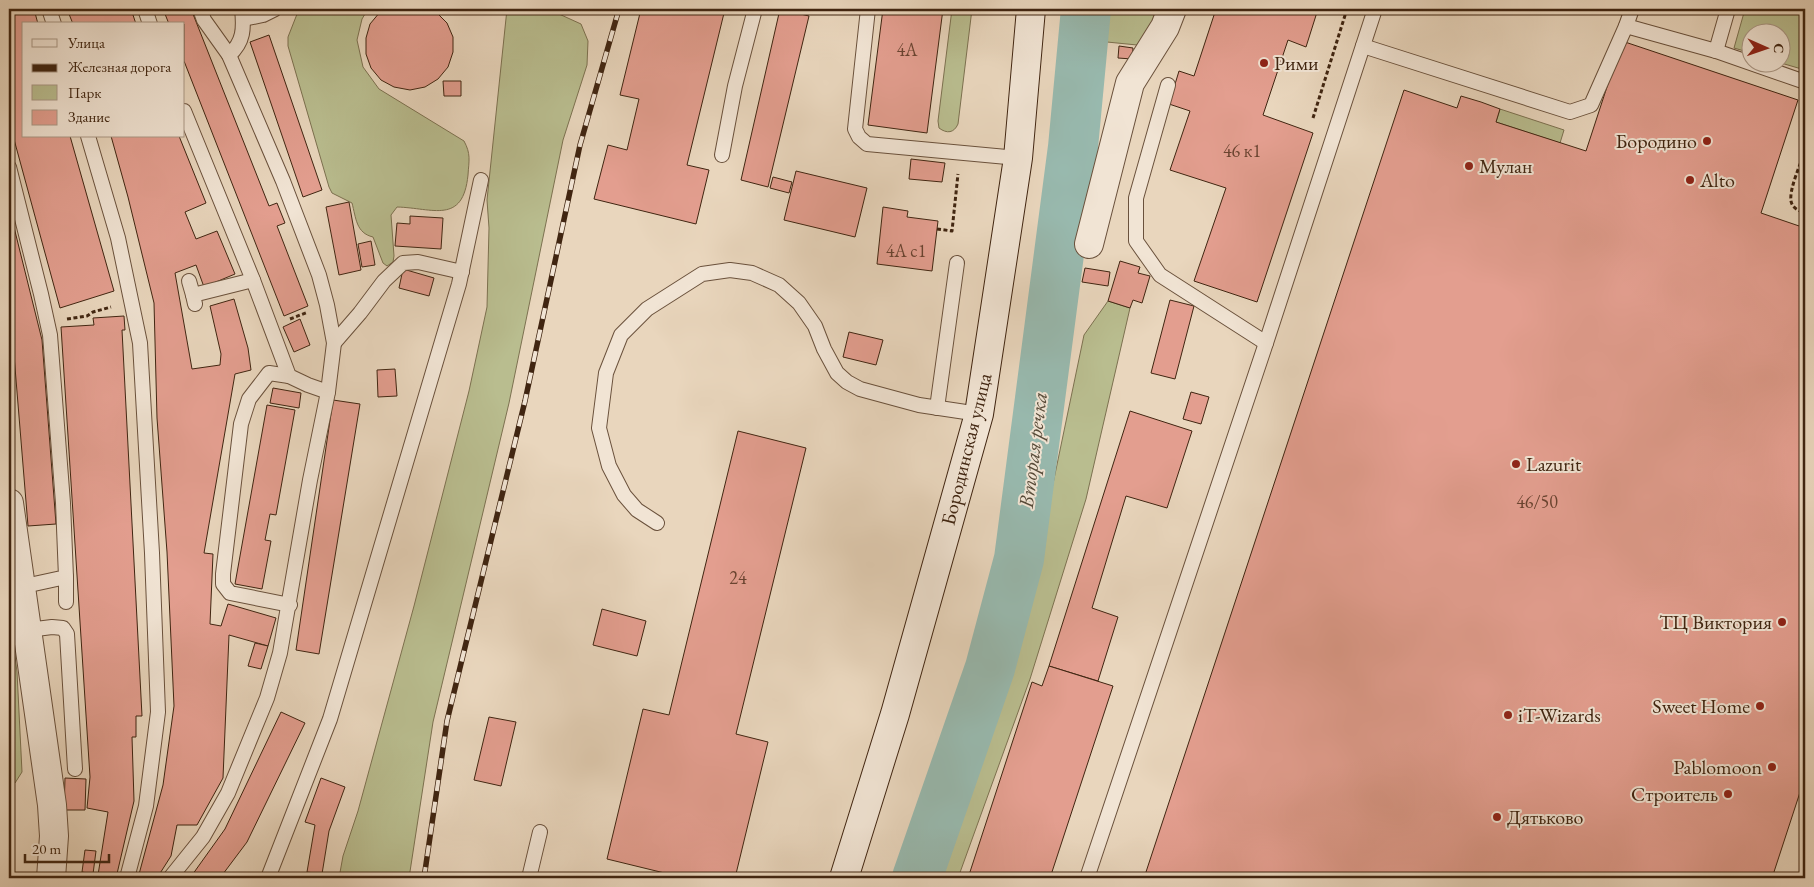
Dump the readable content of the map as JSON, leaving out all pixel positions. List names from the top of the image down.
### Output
{
  "streets": {
    "main road": ["Бородинская улица"]
  },
  "water": ["Вторая речка"],
  "places": [
    "Рими",
    "Бородино",
    "Мулан",
    "Alto",
    "Lazurit",
    "ТЦ Виктория",
    "Sweet Home",
    "iT-Wizards",
    "Pablomoon",
    "Строитель",
    "Дятьково"
  ],
  "house_numbers": [
    "4А",
    "46 к1",
    "4А с1",
    "46/50",
    "24"
  ],
  "legend": [
    "Улица",
    "Железная дорога",
    "Парк",
    "Здание"
  ],
  "scale_bar": "20 m",
  "north": "right"
}
